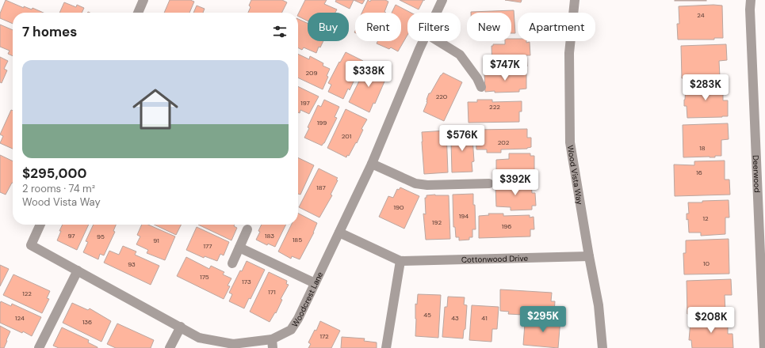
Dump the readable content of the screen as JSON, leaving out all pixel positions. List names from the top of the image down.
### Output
{
  "streets": {
    "street": [
      "Deerwood",
      "Wood Vista Way",
      "Cottonwood Drive",
      "Woodcrest Lane"
    ]
  },
  "crossings": [
    ["Wood Vista Way", "Cottonwood Drive"],
    ["Cottonwood Drive", "Woodcrest Lane"]
  ],
  "house_numbers": [
    "24",
    "209",
    "220",
    "197",
    "222",
    "199",
    "201",
    "202",
    "18",
    "16",
    "187",
    "190",
    "194",
    "12",
    "192",
    "196",
    "97",
    "183",
    "95",
    "185",
    "91",
    "177",
    "10",
    "93",
    "175",
    "173",
    "171",
    "122",
    "45",
    "124",
    "43",
    "41",
    "136",
    "172"
  ],
  "page": {
    "chip": [
      "Buy",
      "Rent",
      "Filters",
      "New",
      "Apartment"
    ],
    "heading": "7 homes",
    "list": [
      {
        "name": "$295,000",
        "note": "2 rooms · 74 m² · Wood Vista Way"
      }
    ],
    "price": [
      "$747K",
      "$338K",
      "$283K",
      "$576K",
      "$392K",
      "$295K",
      "$208K"
    ]
  }
}
